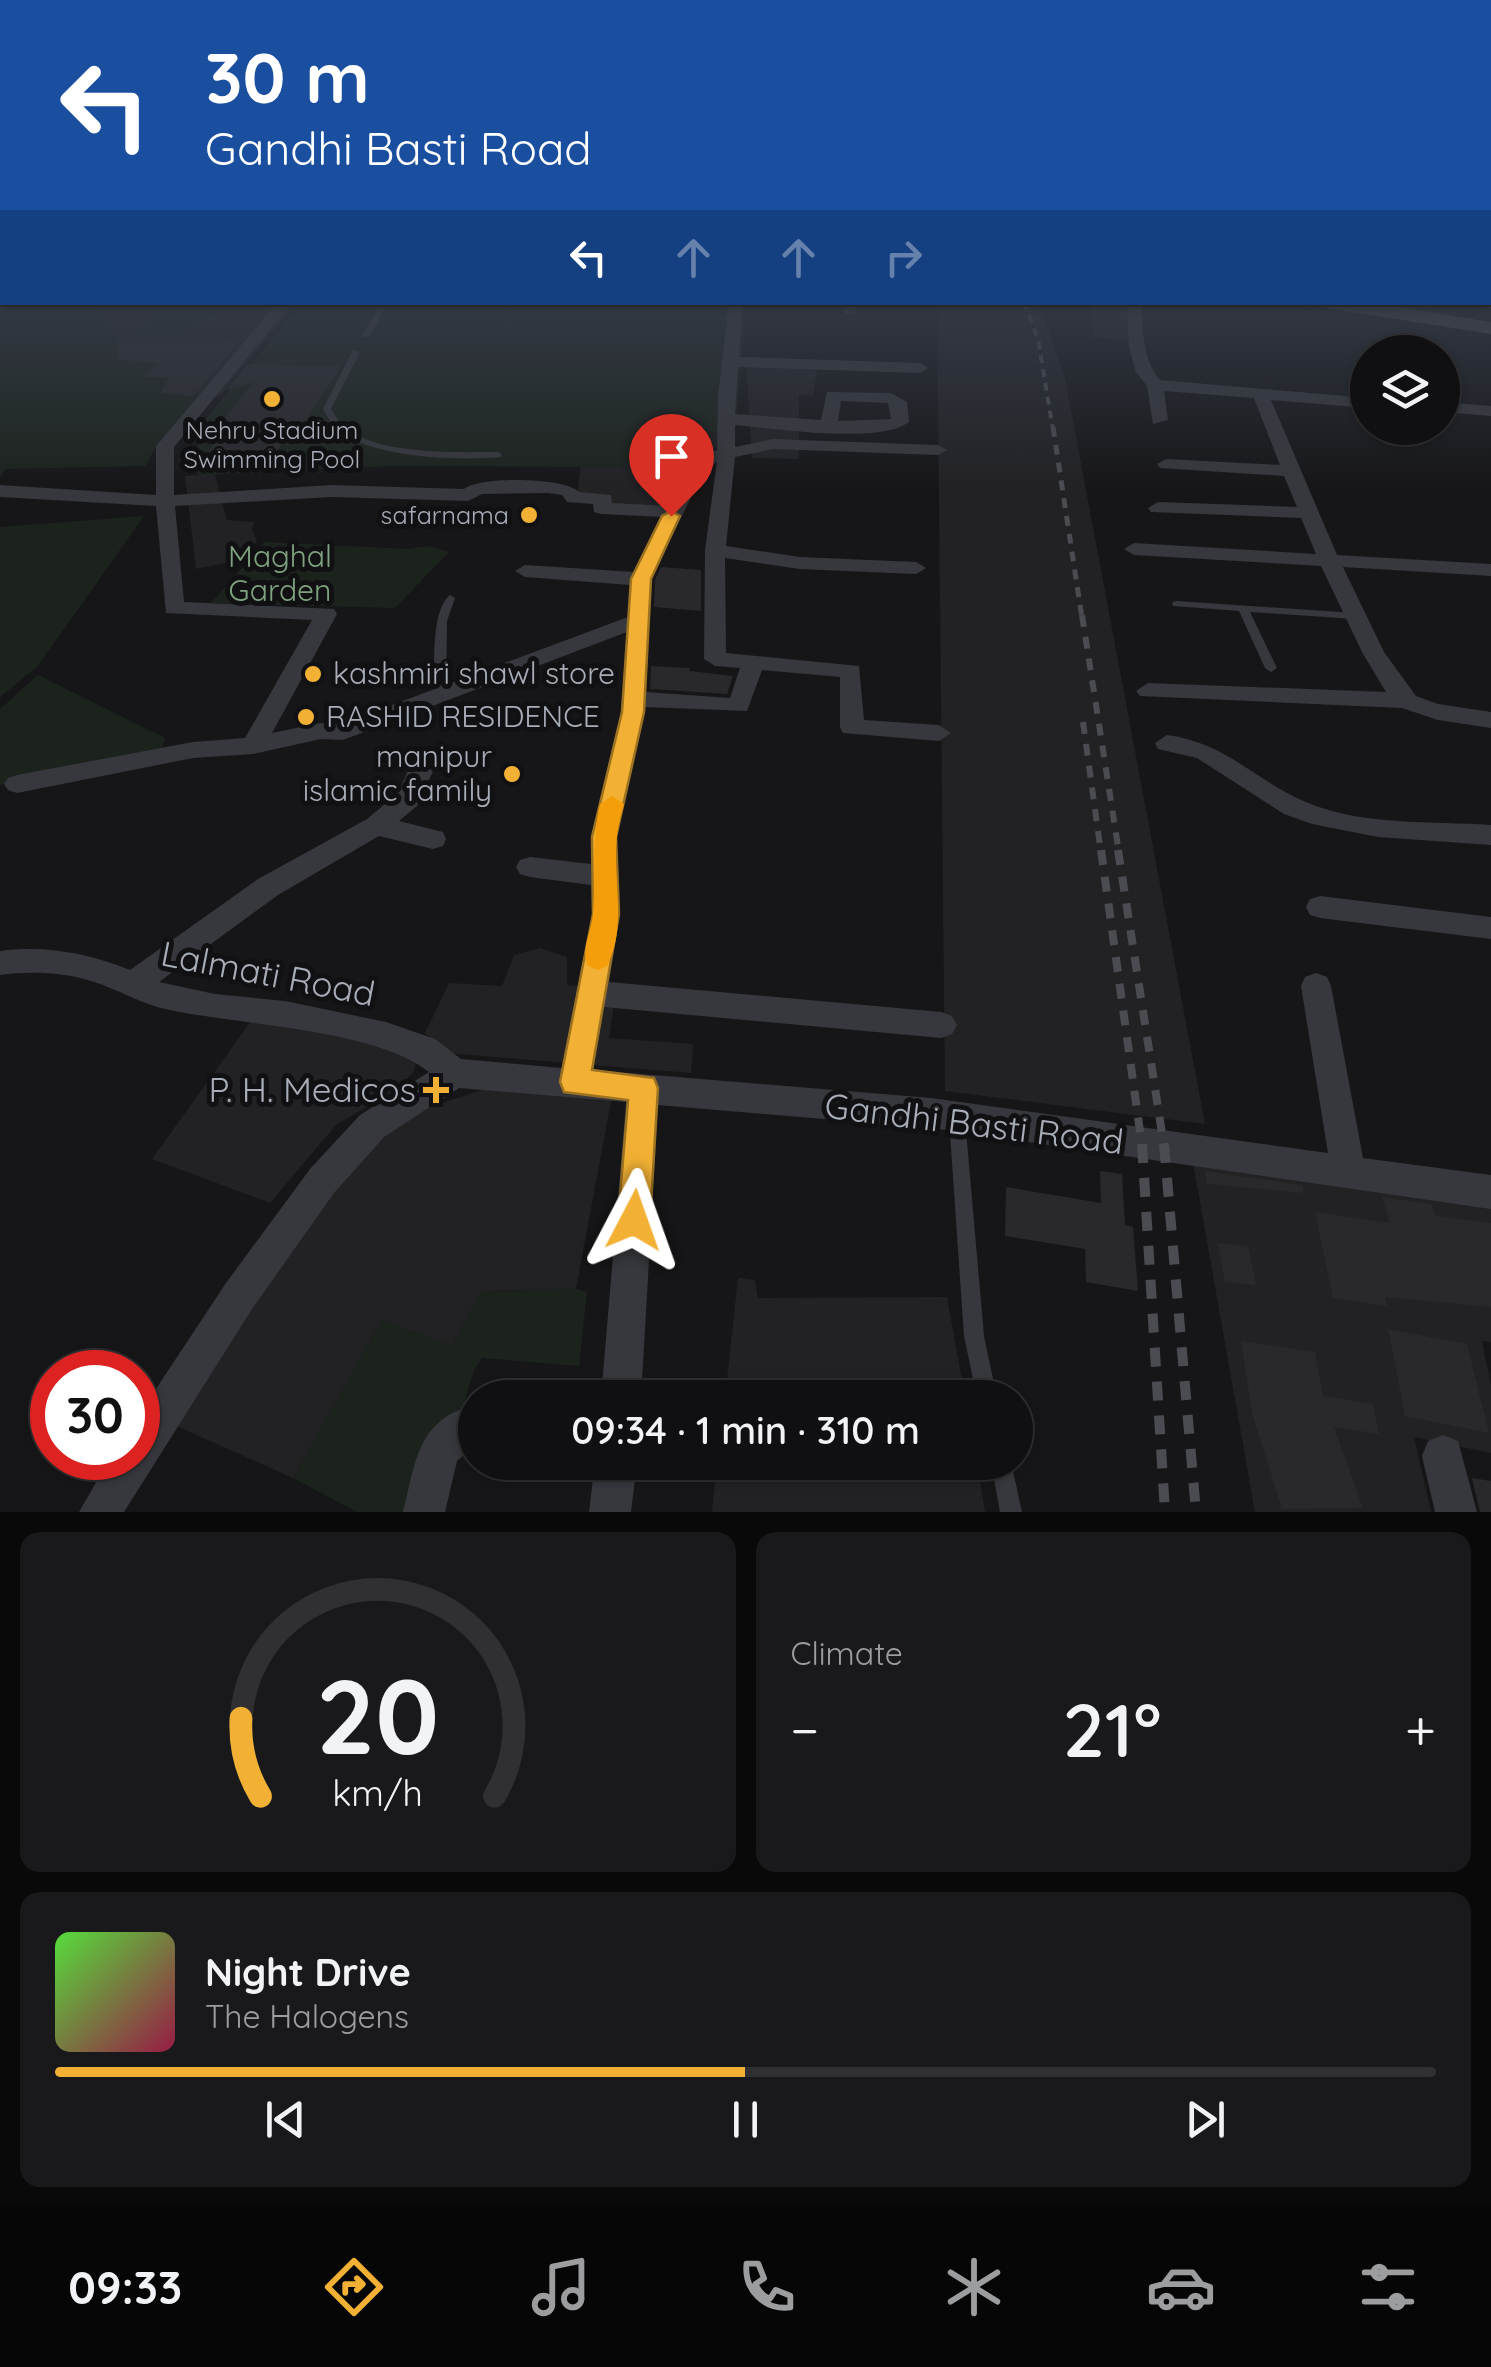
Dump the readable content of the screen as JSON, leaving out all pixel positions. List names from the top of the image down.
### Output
{
  "streets": {
    "street": ["Lalmati Road", "Gandhi Basti Road"]
  },
  "crossings": [
    ["Lalmati Road", "Gandhi Basti Road"]
  ],
  "parks": ["Maghal Garden"],
  "places": {
    "other": [
      "Nehru Stadium Swimming Pool",
      "safarnama",
      "kashmiri shawl store",
      "RASHID RESIDENCE",
      "manipur islamic family"
    ],
    "health": ["P. H. Medicos"]
  },
  "page": {
    "turn": ["30 m", "Gandhi Basti Road"],
    "limit": "30",
    "trip": "09:34 · 1 min · 310 m",
    "tile": "Climate",
    "heat": ["−", "21°", "+"],
    "song": ["Night Drive", "The Halogens"],
    "tabs": "09:33",
    "gauge": ["20", "km/h"]
  }
}
